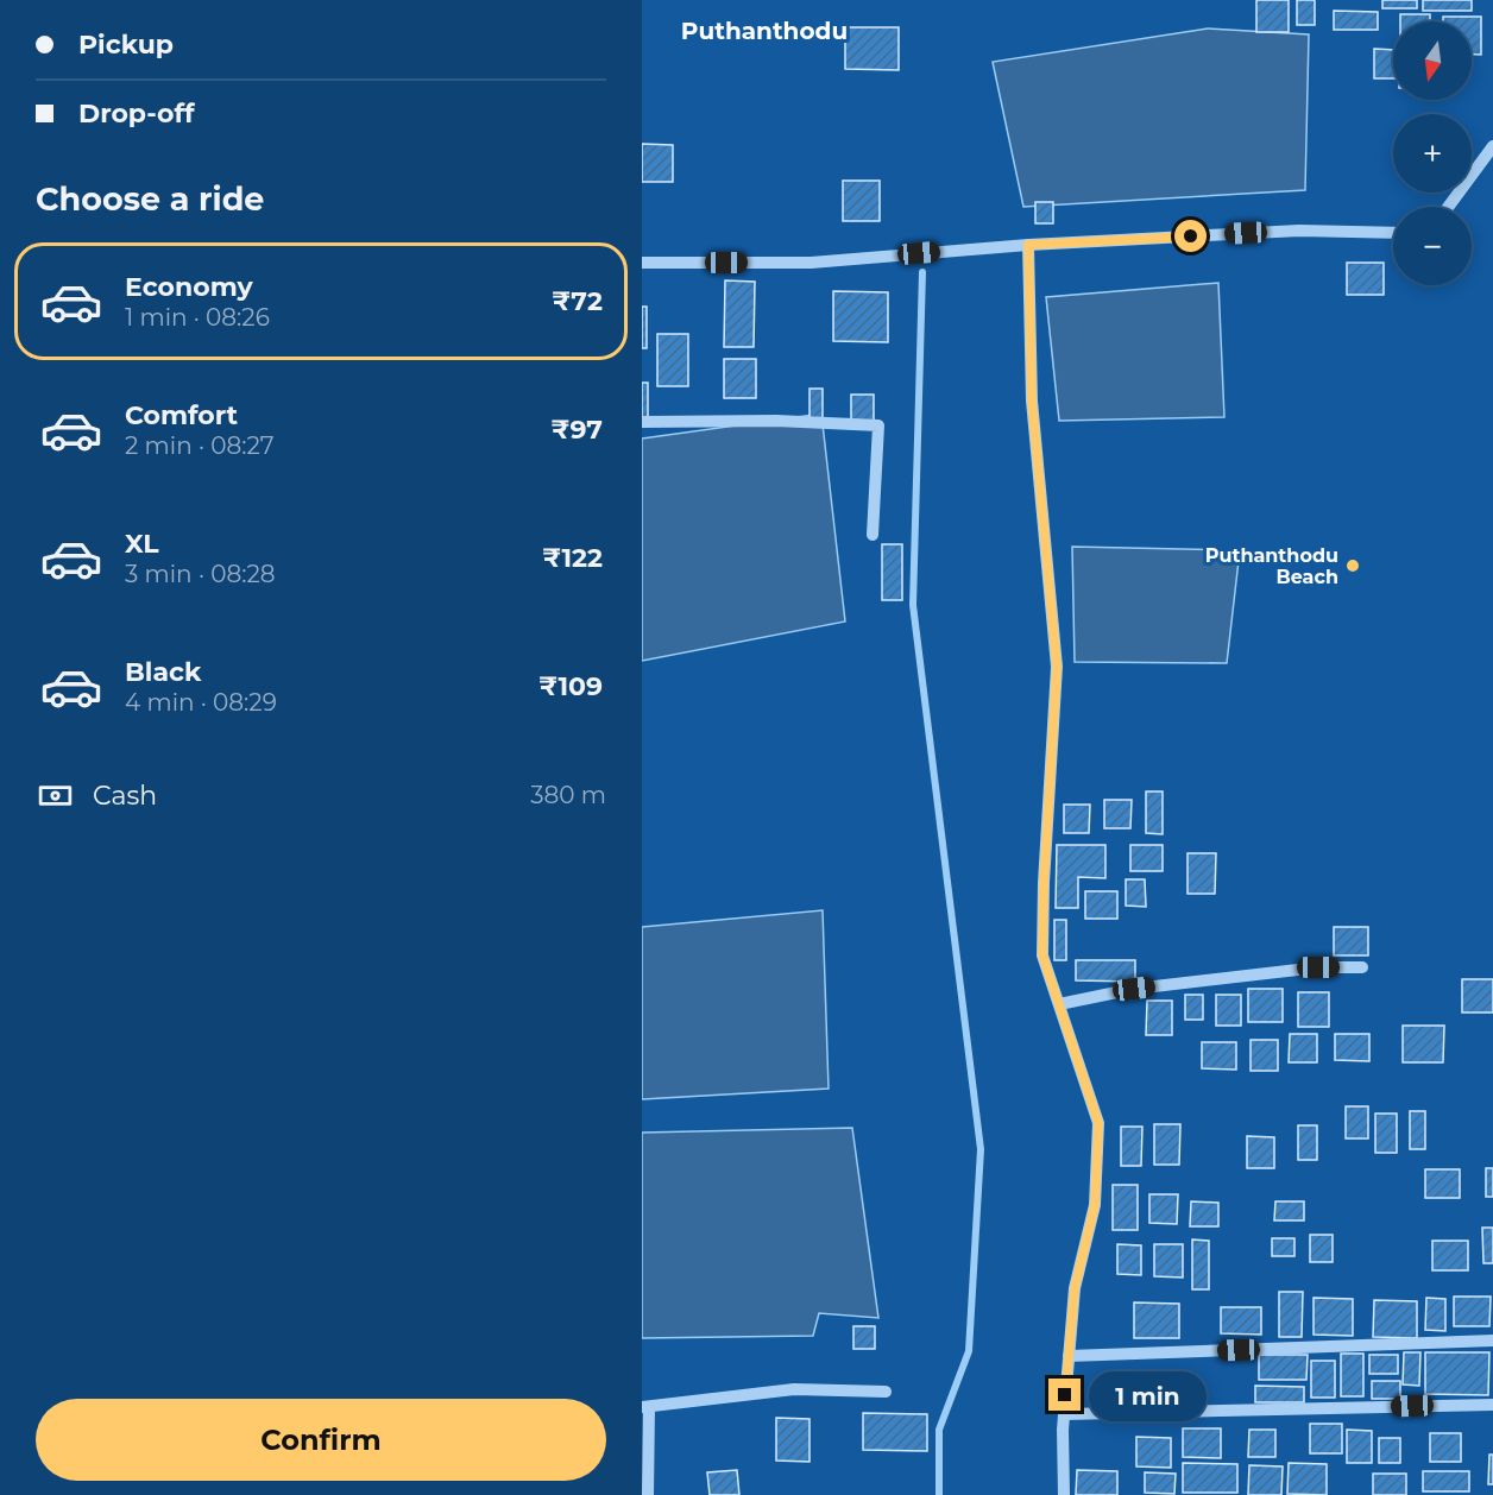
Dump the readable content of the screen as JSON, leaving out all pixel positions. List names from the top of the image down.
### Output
{
  "districts": ["Puthanthodu"],
  "places": ["Puthanthodu Beach"],
  "north": "bottom",
  "page": {
    "banner": ["Pickup", "Drop-off"],
    "map_buttons": ["+", "−"],
    "heading": "Choose a ride",
    "list": [
      {
        "name": "Economy",
        "note": "1 min · 08:26",
        "value": "₹72"
      },
      {
        "name": "Comfort",
        "note": "2 min · 08:27",
        "value": "₹97"
      },
      {
        "name": "XL",
        "note": "3 min · 08:28",
        "value": "₹122"
      },
      {
        "name": "Black",
        "note": "4 min · 08:29",
        "value": "₹109"
      }
    ],
    "pay": ["Cash", "380 m"],
    "bubble": "1 min",
    "buttons": "Confirm"
  }
}
